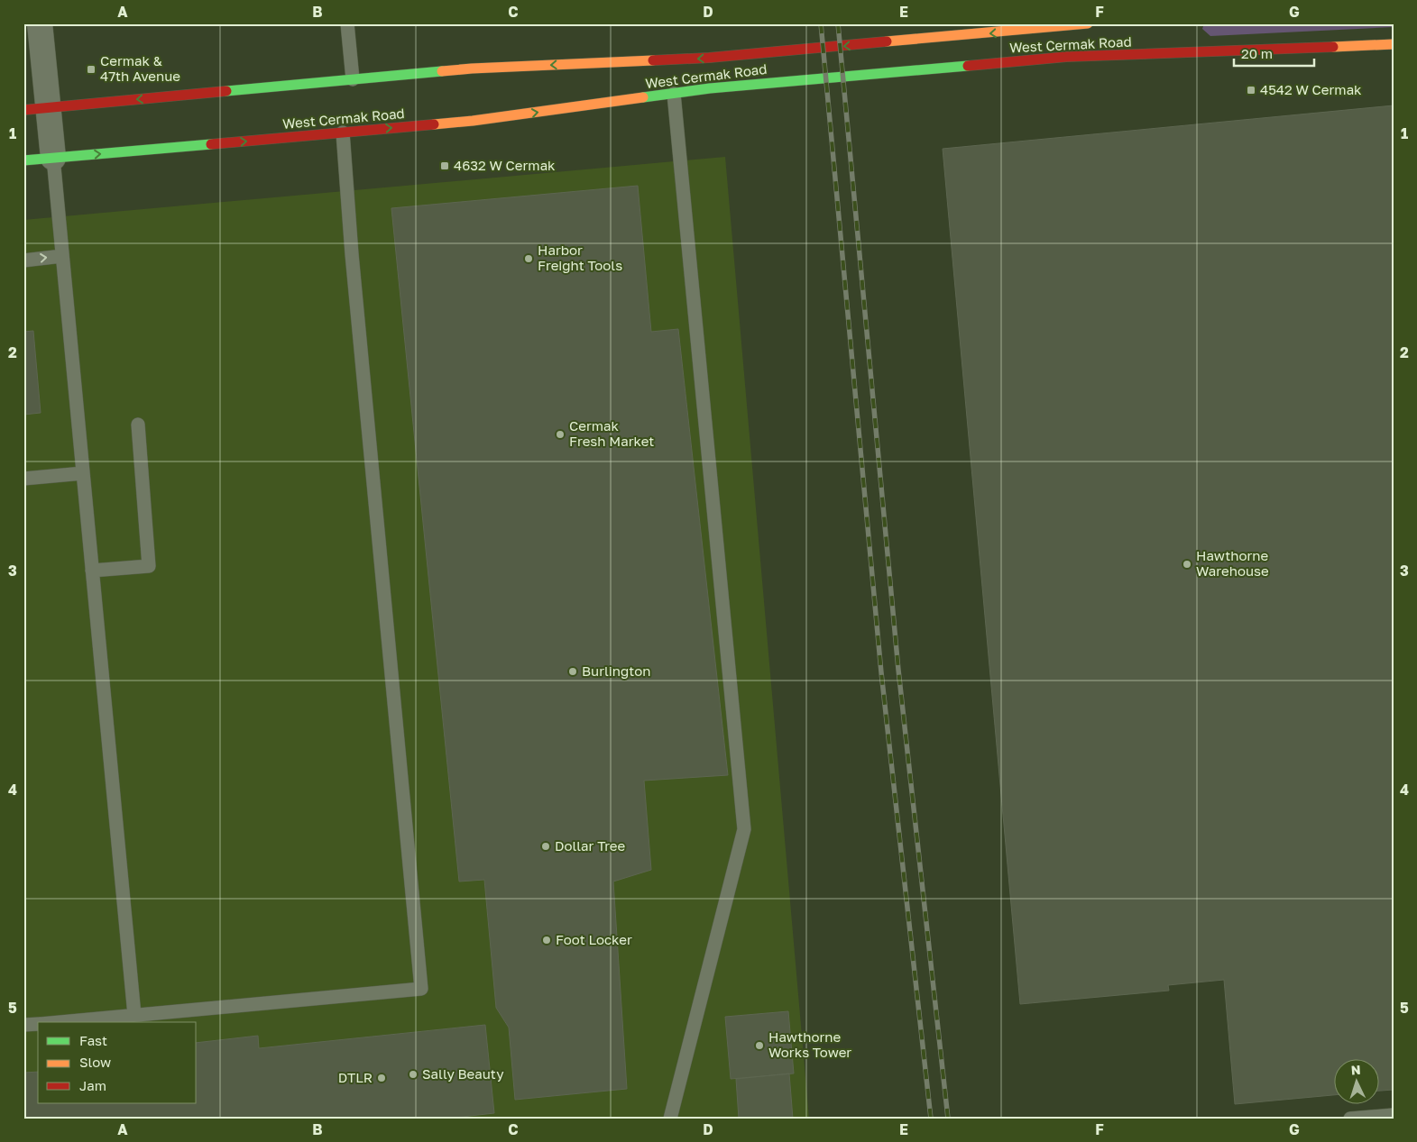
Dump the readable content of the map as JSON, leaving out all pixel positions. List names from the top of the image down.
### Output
{
  "streets": {
    "main road": ["West Cermak Road"]
  },
  "places": {
    "transit": ["Cermak & 47th Avenue", "4542 W Cermak", "4632 W Cermak"],
    "other": [
      "Harbor Freight Tools",
      "Cermak Fresh Market",
      "Hawthorne Warehouse",
      "Burlington",
      "Dollar Tree",
      "Foot Locker",
      "Hawthorne Works Tower",
      "Sally Beauty",
      "DTLR"
    ]
  },
  "legend": ["Fast", "Slow", "Jam"],
  "scale_bar": "20 m",
  "north": "top",
  "grid": {
    "columns": [
      "A",
      "B",
      "C",
      "D",
      "E",
      "F",
      "G"
    ],
    "rows": [
      "1",
      "2",
      "3",
      "4",
      "5"
    ]
  }
}
